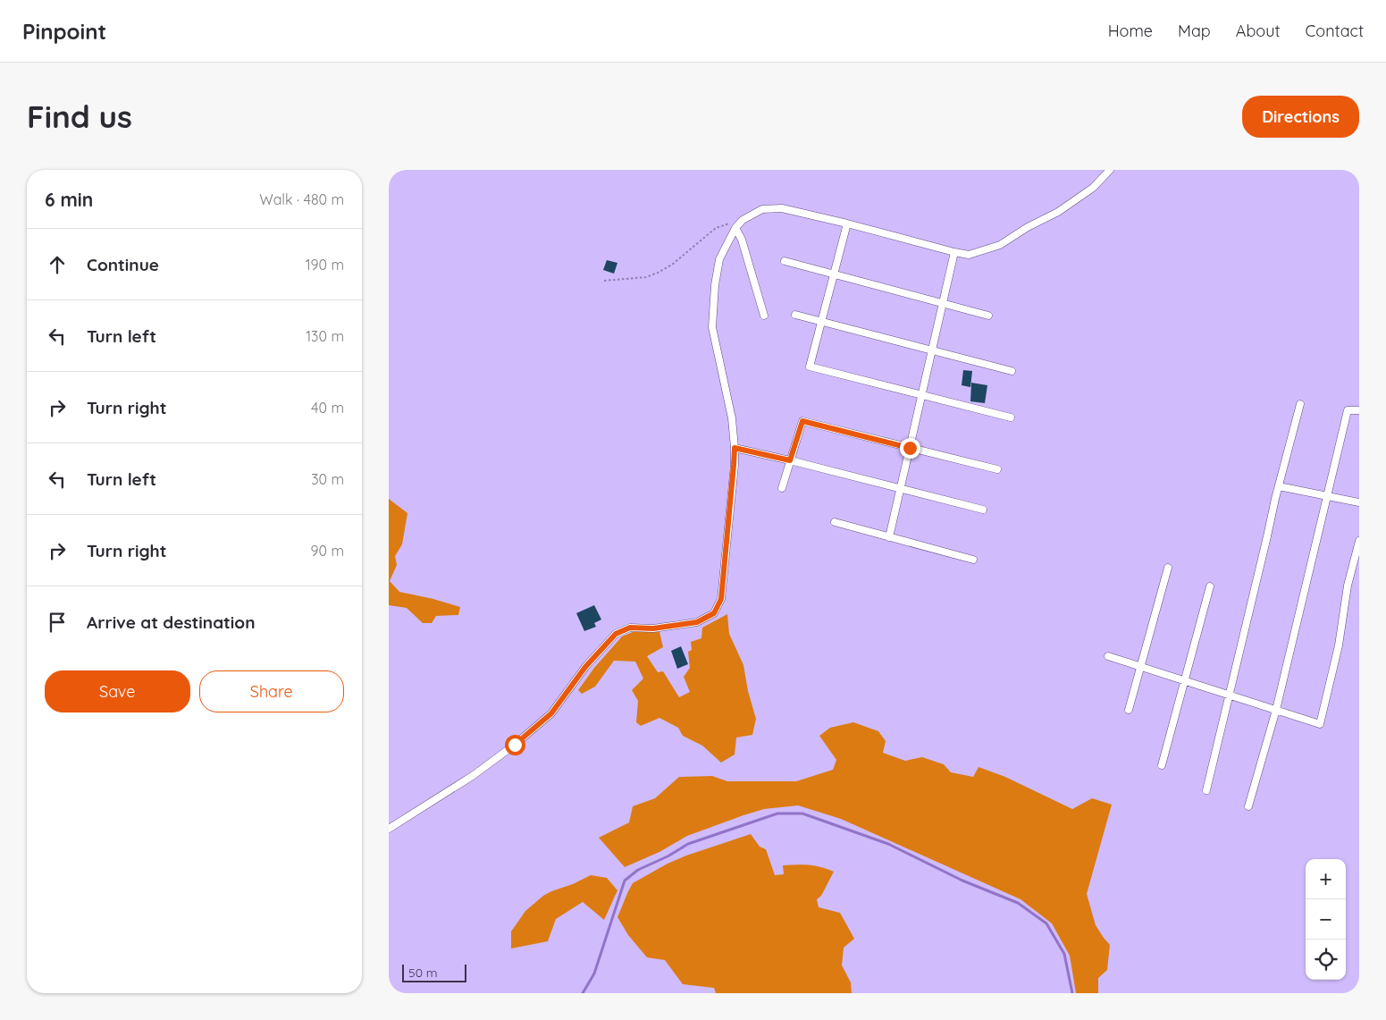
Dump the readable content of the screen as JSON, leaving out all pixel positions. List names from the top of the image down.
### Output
{
  "scale_bar": "50 m",
  "page": {
    "header": "Pinpoint",
    "nav": [
      "Home",
      "Map",
      "About",
      "Contact"
    ],
    "buttons": [
      "Directions",
      ["Save", "Share"]
    ],
    "title": "Find us",
    "heading": ["6 min", "Walk · 480 m"],
    "list": [
      ["Continue", "190 m"],
      ["Turn left", "130 m"],
      ["Turn right", "40 m"],
      ["Turn left", "30 m"],
      ["Turn right", "90 m"],
      "Arrive at destination"
    ],
    "map_buttons": ["+", "−"],
    "scale": "50 m"
  }
}
